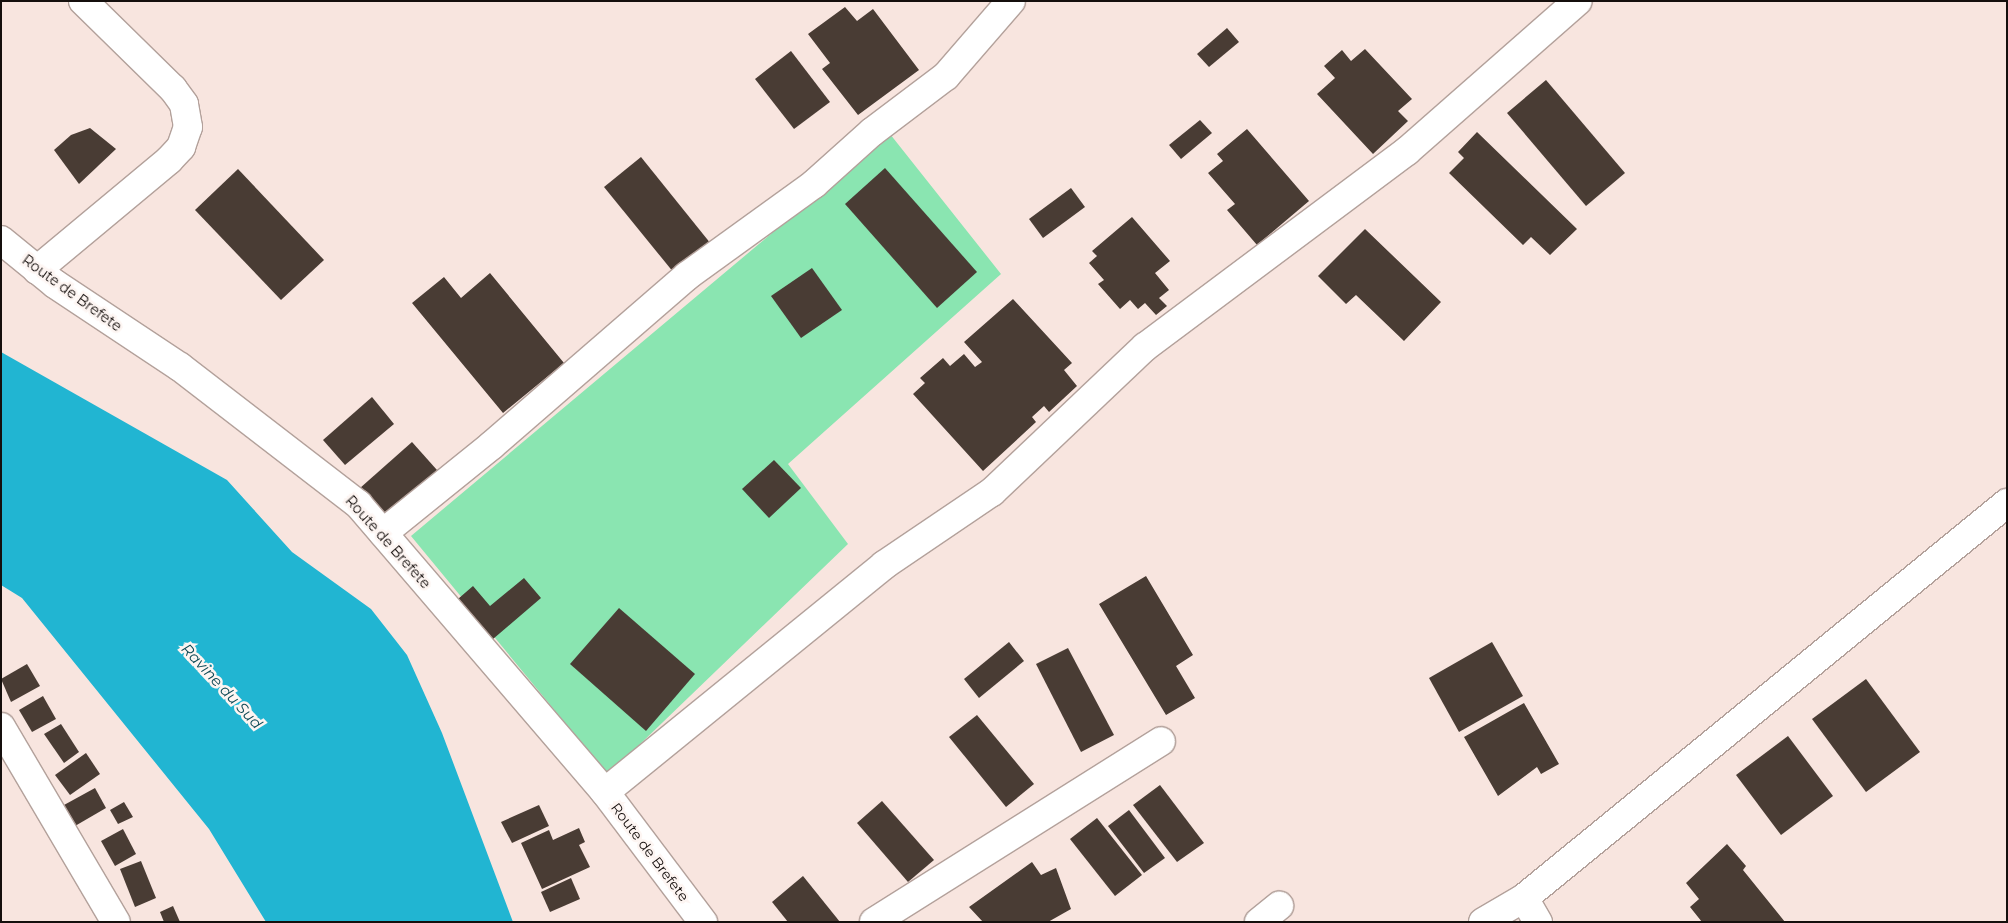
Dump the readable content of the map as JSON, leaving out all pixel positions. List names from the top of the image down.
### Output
{
  "streets": {
    "street": ["Route de Brefete"]
  },
  "water": ["Ravine du Sud"]
}
